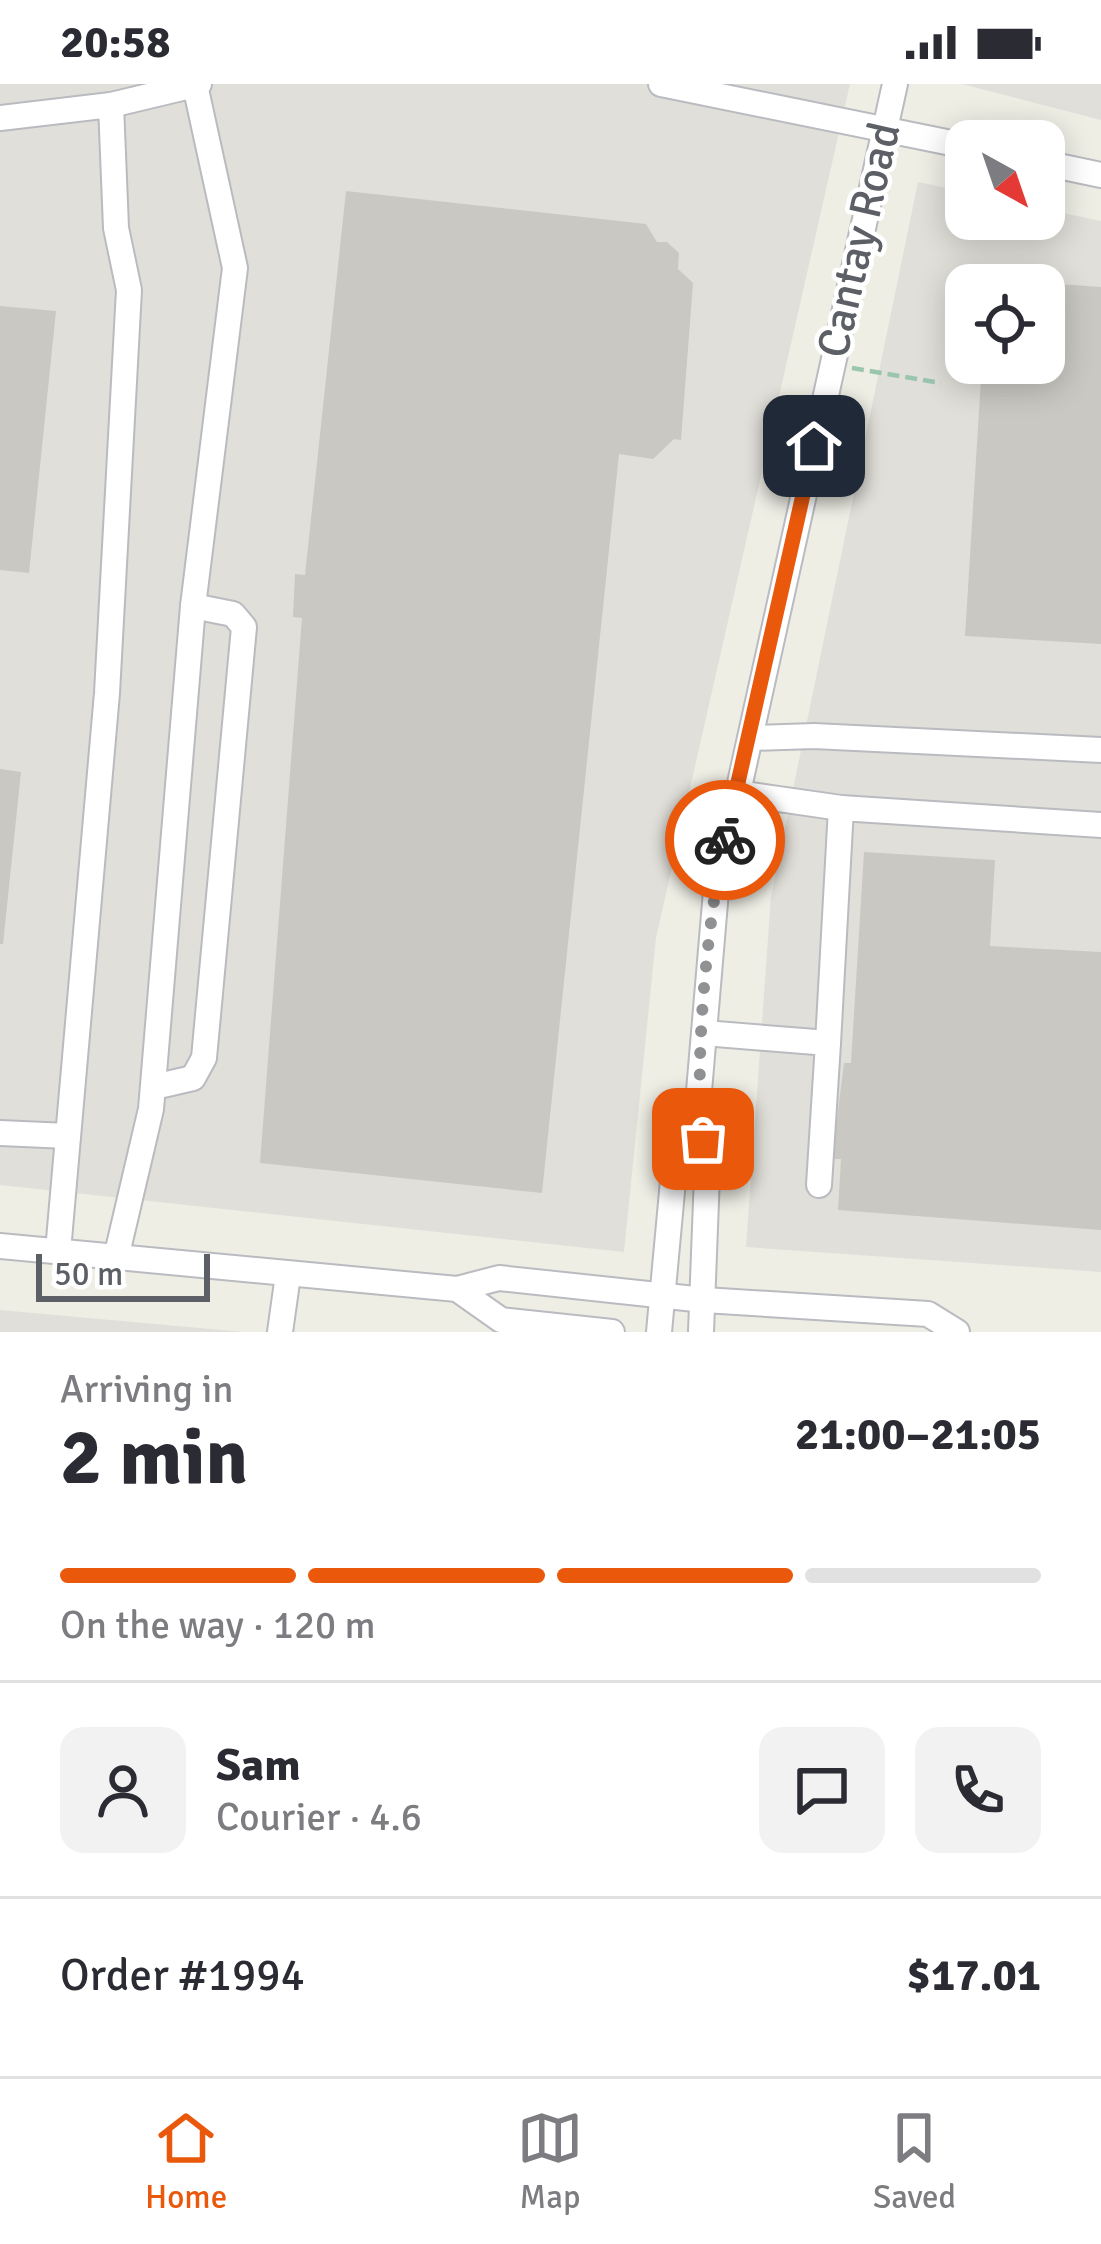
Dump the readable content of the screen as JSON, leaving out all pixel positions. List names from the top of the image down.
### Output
{
  "streets": {
    "street": ["Cantay Road"]
  },
  "scale_bar": "50 m",
  "north": "bottom right",
  "page": {
    "status": "20:58",
    "scale": "50 m",
    "heading": ["2 min", "Arriving in", "21:00–21:05"],
    "panel": [
      "Sam",
      "Courier · 4.6",
      "Order #1994",
      "$17.01"
    ],
    "bar": "On the way · 120 m",
    "tabs": ["Home", "Map", "Saved"]
  }
}
